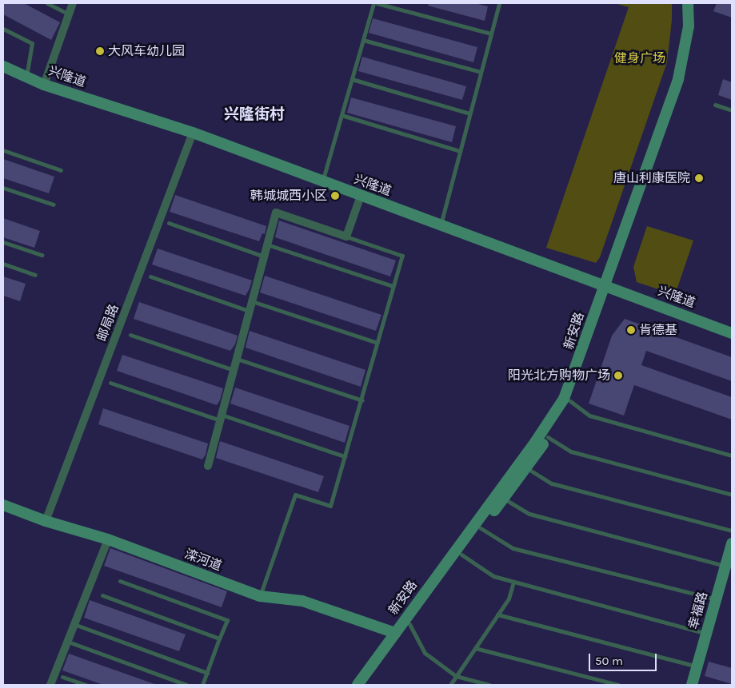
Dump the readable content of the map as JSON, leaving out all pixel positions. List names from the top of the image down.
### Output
{
  "streets": {
    "main road": [
      "兴隆道",
      "新安路",
      "滦河道",
      "幸福路"
    ],
    "street": ["邮局路"]
  },
  "crossings": [
    ["兴隆道", "邮局路"],
    ["兴隆道", "新安路"],
    ["邮局路", "滦河道"],
    ["新安路", "滦河道"]
  ],
  "districts": ["兴隆街村"],
  "parks": ["健身广场"],
  "places": [
    "大风车幼儿园",
    "唐山利康医院",
    "韩城城西小区",
    "肯德基",
    "阳光北方购物广场"
  ],
  "scale_bar": "50 m"
}
